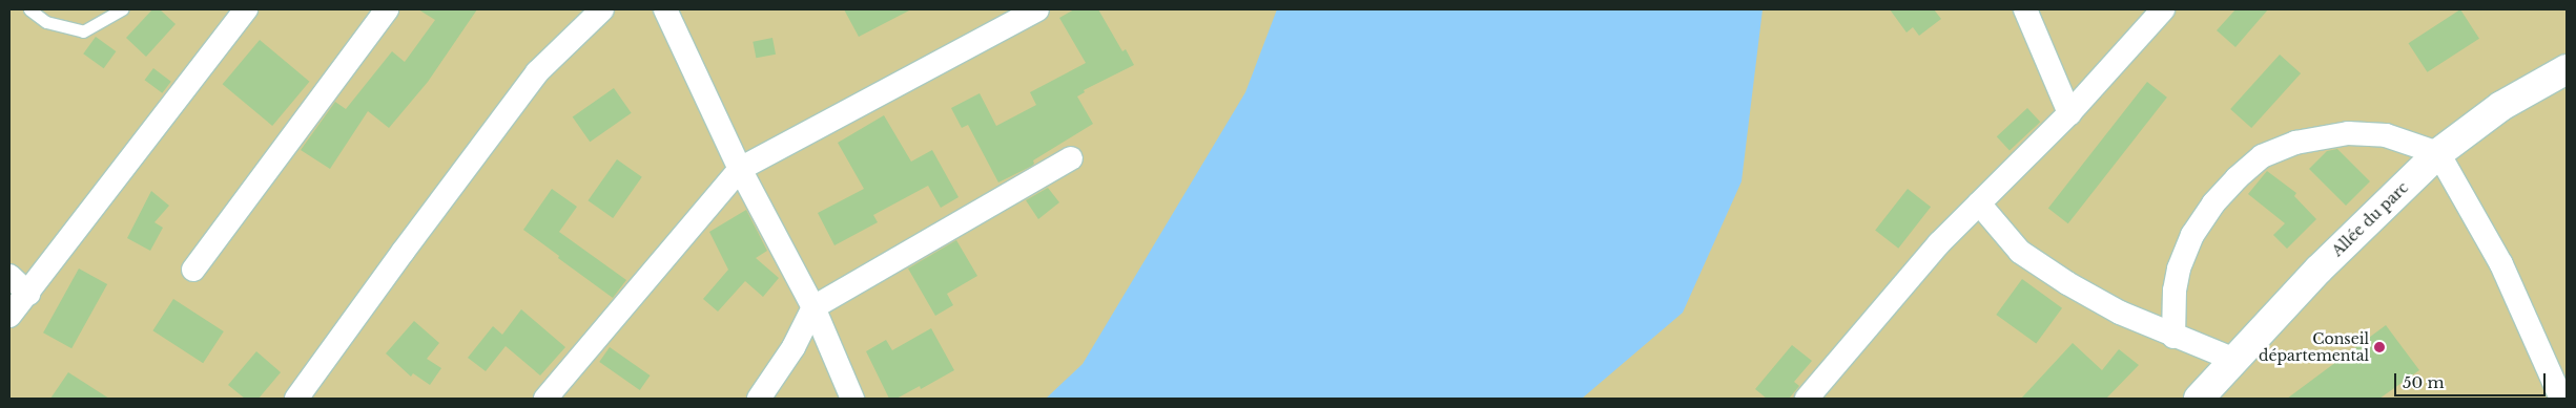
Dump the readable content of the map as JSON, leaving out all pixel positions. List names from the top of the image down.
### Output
{
  "streets": {
    "street": ["Allée du parc"]
  },
  "places": ["Conseil départemental"],
  "scale_bar": "50 m"
}
